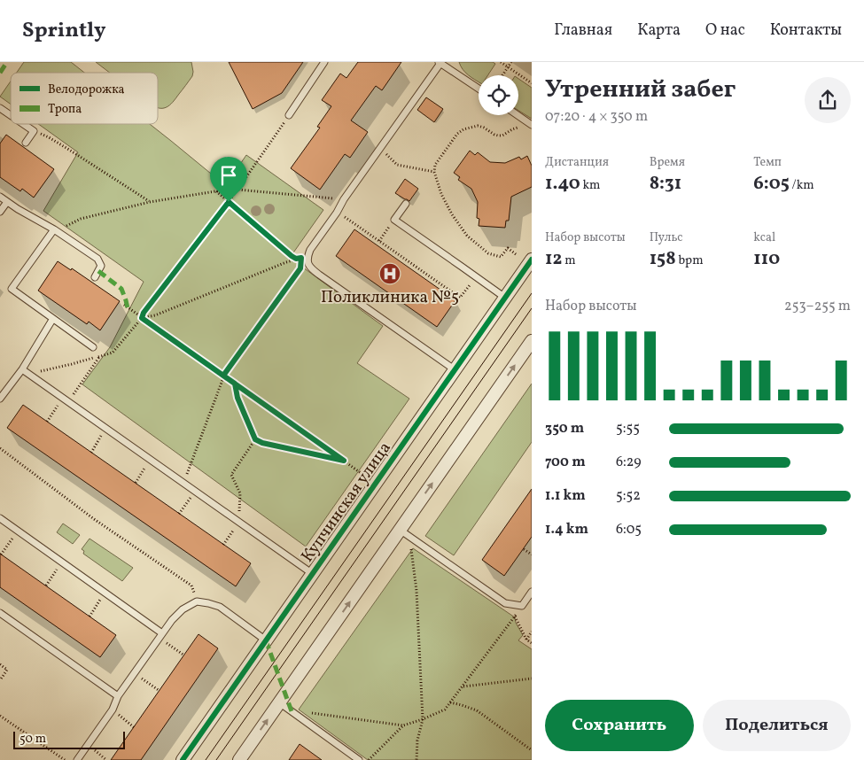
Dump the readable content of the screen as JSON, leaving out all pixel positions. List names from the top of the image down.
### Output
{
  "streets": {
    "street": ["Купчинская улица"]
  },
  "places": {
    "hospital": ["Поликлиника №5"]
  },
  "legend": ["Велодорожка", "Тропа"],
  "scale_bar": "50 m",
  "page": {
    "header": "Sprintly",
    "nav": [
      "Главная",
      "Карта",
      "О нас",
      "Контакты"
    ],
    "heading": ["Утренний забег", "07:20 · 4 × 350 m"],
    "stats": [
      ["Дистанция", "1.40 km"],
      ["Время", "8:31"],
      ["Темп", "6:05 /km"],
      ["Набор высоты", "12 m"],
      ["Пульс", "158 bpm"],
      ["kcal", "110"]
    ],
    "chart": ["Набор высоты", "253–255 m"],
    "list": [
      {
        "name": "350 m",
        "note": "5:55"
      },
      {
        "name": "700 m",
        "note": "6:29"
      },
      {
        "name": "1.1 km",
        "note": "5:52"
      },
      {
        "name": "1.4 km",
        "note": "6:05"
      }
    ],
    "buttons": ["Сохранить", "Поделиться"],
    "scale": "50 m"
  }
}
